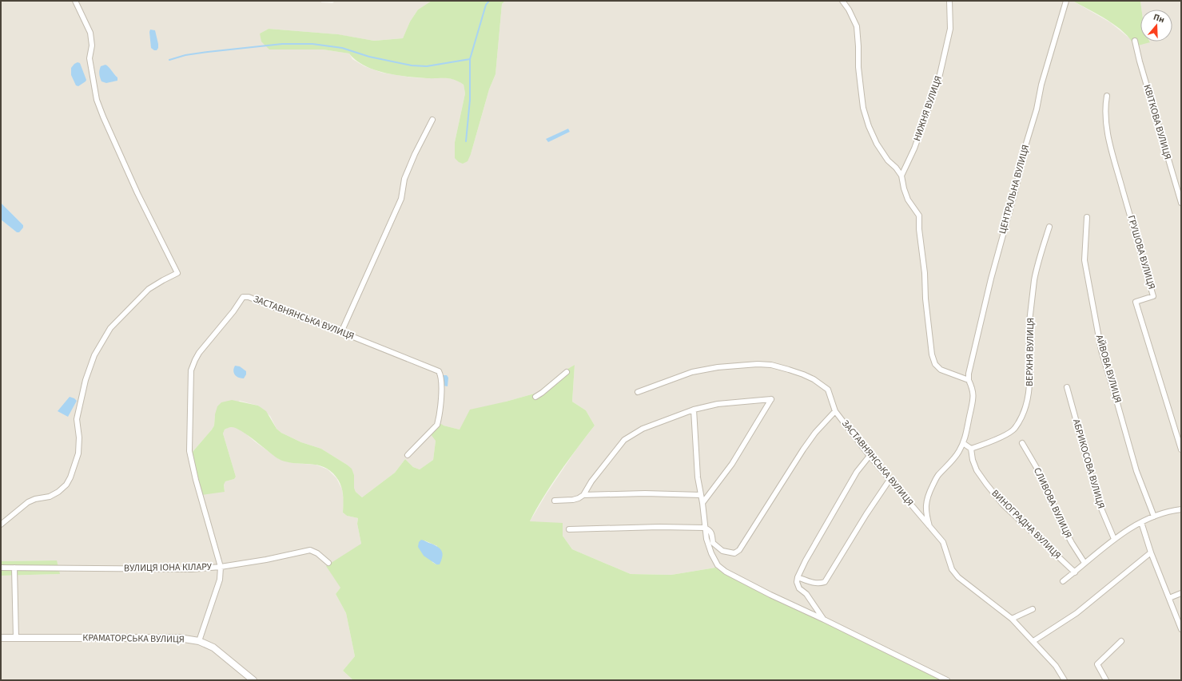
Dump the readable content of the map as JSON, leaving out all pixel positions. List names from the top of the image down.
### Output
{
  "streets": {
    "street": [
      "НИЖНЯ ВУЛИЦЯ",
      "КВІТКОВА ВУЛИЦЯ",
      "ЦЕНТРАЛЬНА ВУЛИЦЯ",
      "ГРУШОВА ВУЛИЦЯ",
      "ЗАСТАВНЯНСЬКА ВУЛИЦЯ",
      "ВЕРХНЯ ВУЛИЦЯ",
      "АЙВОВА ВУЛИЦЯ",
      "АБРИКОСОВА ВУЛИЦЯ",
      "СЛИВОВА ВУЛИЦЯ",
      "ВИНОГРАДНА ВУЛИЦЯ",
      "ВУЛИЦЯ ІОНА КІЛАРУ",
      "КРАМАТОРСЬКА ВУЛИЦЯ"
    ]
  },
  "crossings": [
    ["ЗАСТАВНЯНСЬКА ВУЛИЦЯ", "ВУЛИЦЯ ІОНА КІЛАРУ"],
    ["ЗАСТАВНЯНСЬКА ВУЛИЦЯ", "КРАМАТОРСЬКА ВУЛИЦЯ"],
    ["ВЕРХНЯ ВУЛИЦЯ", "ВИНОГРАДНА ВУЛИЦЯ"]
  ],
  "north": "top"
}
